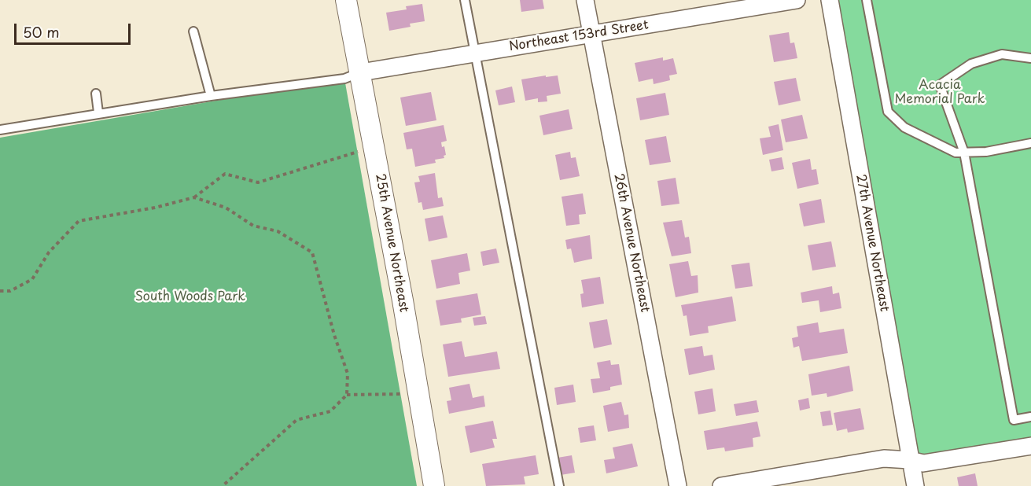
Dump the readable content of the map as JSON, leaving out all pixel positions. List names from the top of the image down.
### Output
{
  "streets": {
    "street": [
      "Northeast 153rd Street",
      "25th Avenue Northeast",
      "26th Avenue Northeast",
      "27th Avenue Northeast"
    ]
  },
  "crossings": [
    ["Northeast 153rd Street", "25th Avenue Northeast"],
    ["Northeast 153rd Street", "26th Avenue Northeast"]
  ],
  "parks": ["Acacia Memorial Park", "South Woods Park"],
  "scale_bar": "50 m"
}
